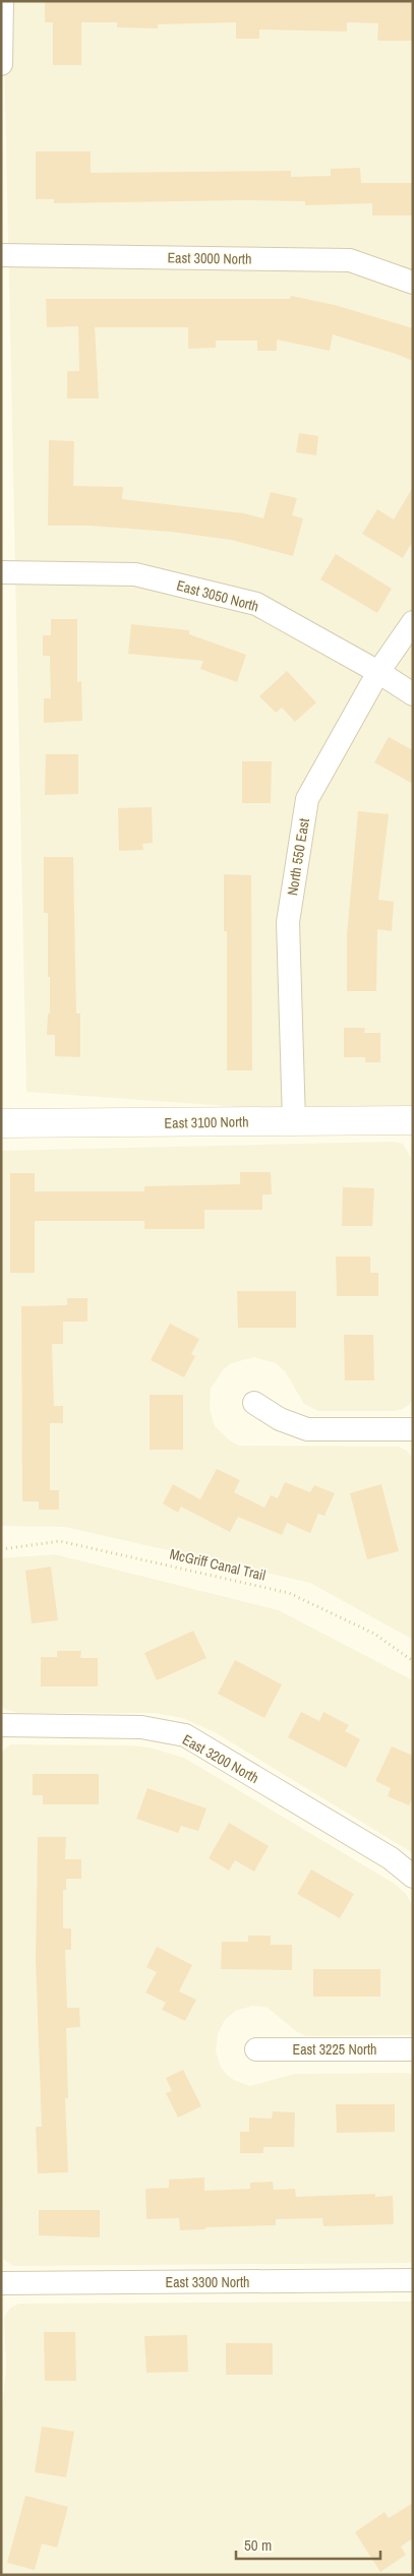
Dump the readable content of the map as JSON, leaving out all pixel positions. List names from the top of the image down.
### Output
{
  "streets": {
    "main road": ["East 3100 North"],
    "street": [
      "East 3000 North",
      "East 3050 North",
      "North 550 East",
      "East 3200 North",
      "East 3225 North",
      "East 3300 North"
    ],
    "path": ["McGriff Canal Trail"]
  },
  "crossings": [
    ["East 3050 North", "North 550 East"],
    ["North 550 East", "East 3100 North"]
  ],
  "scale_bar": "50 m"
}
